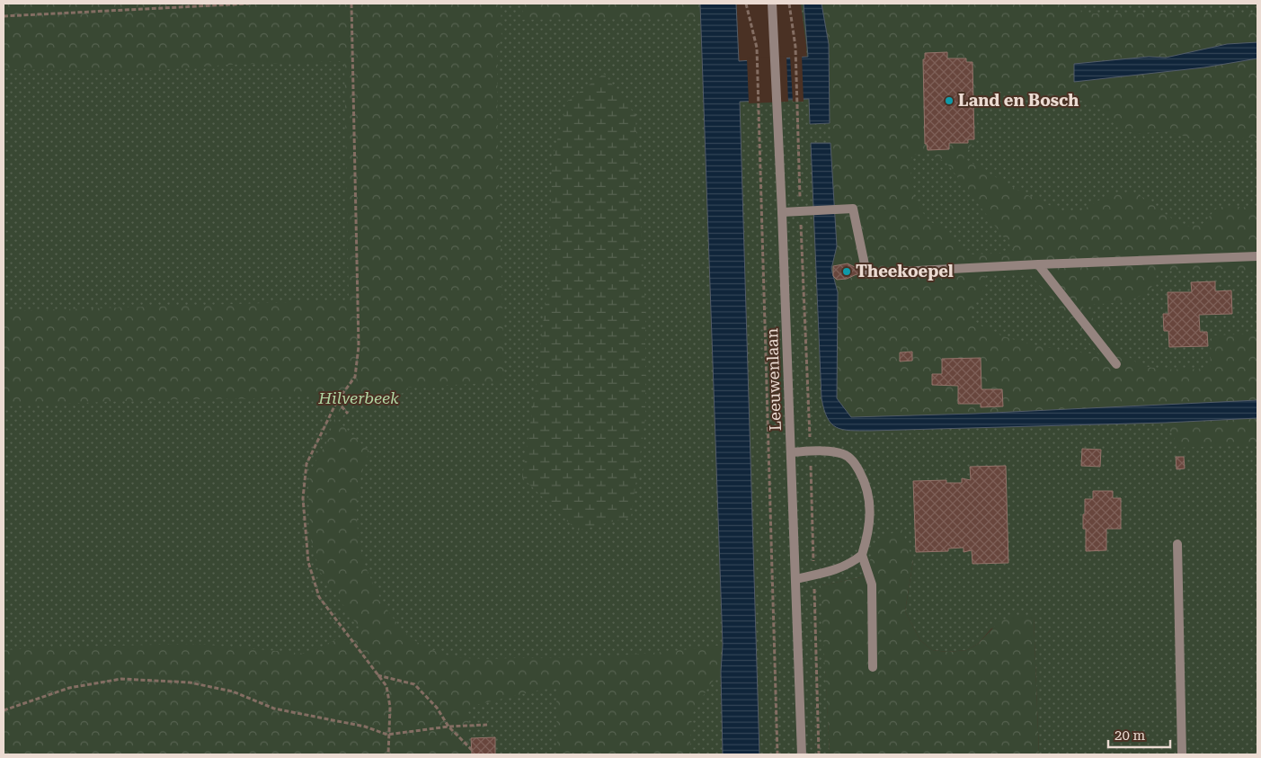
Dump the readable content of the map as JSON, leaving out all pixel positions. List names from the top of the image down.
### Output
{
  "streets": {
    "street": ["Leeuwenlaan"]
  },
  "parks": ["Hilverbeek"],
  "places": ["Land en Bosch", "Theekoepel"],
  "scale_bar": "20 m"
}
